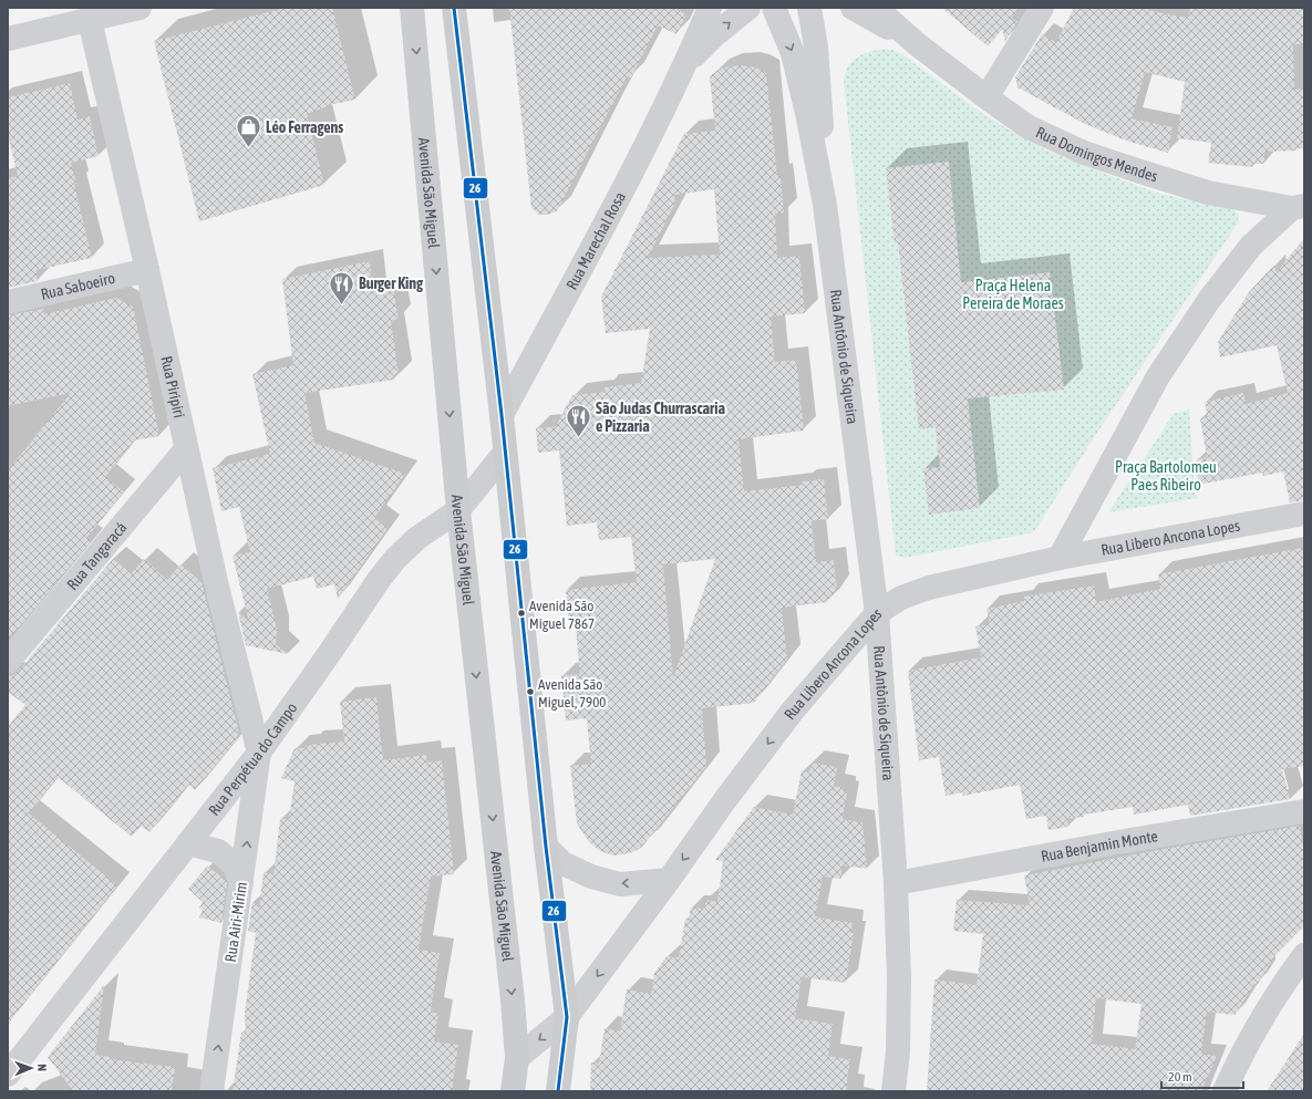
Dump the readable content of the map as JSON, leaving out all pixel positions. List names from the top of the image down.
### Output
{
  "streets": {
    "main road": ["Avenida São Miguel"],
    "street": [
      "Rua Domingos Mendes",
      "Rua Marechal Rosa",
      "Rua Saboeiro",
      "Rua Antônio de Siqueira",
      "Rua Piripiri",
      "Rua Libero Ancona Lopes",
      "Rua Tangaracá",
      "Rua Perpétua do Campo",
      "Rua Benjamin Monte",
      "Rua Airi-Mirim"
    ]
  },
  "crossings": [
    ["Avenida São Miguel", "Rua Libero Ancona Lopes"],
    ["Avenida São Miguel", "Rua Perpétua do Campo"],
    ["Rua Saboeiro", "Rua Piripiri"],
    ["Rua Antônio de Siqueira", "Rua Libero Ancona Lopes"],
    ["Rua Antônio de Siqueira", "Rua Benjamin Monte"],
    ["Rua Piripiri", "Rua Tangaracá"],
    ["Rua Piripiri", "Rua Perpétua do Campo"],
    ["Rua Piripiri", "Rua Airi-Mirim"],
    ["Rua Perpétua do Campo", "Rua Airi-Mirim"]
  ],
  "one_way": ["Rua Libero Ancona Lopes", "Rua Airi-Mirim"],
  "parks": ["Praça Helena Pereira de Moraes", "Praça Bartolomeu Paes Ribeiro"],
  "places": {
    "shop": ["Léo Ferragens"],
    "restaurant": ["Burger King", "São Judas Churrascaria e Pizzaria"],
    "other": ["Avenida São Miguel 7867", "Avenida São Miguel, 7900"]
  },
  "lines": ["transit line 26"],
  "scale_bar": "20 m",
  "north": "right"
}
